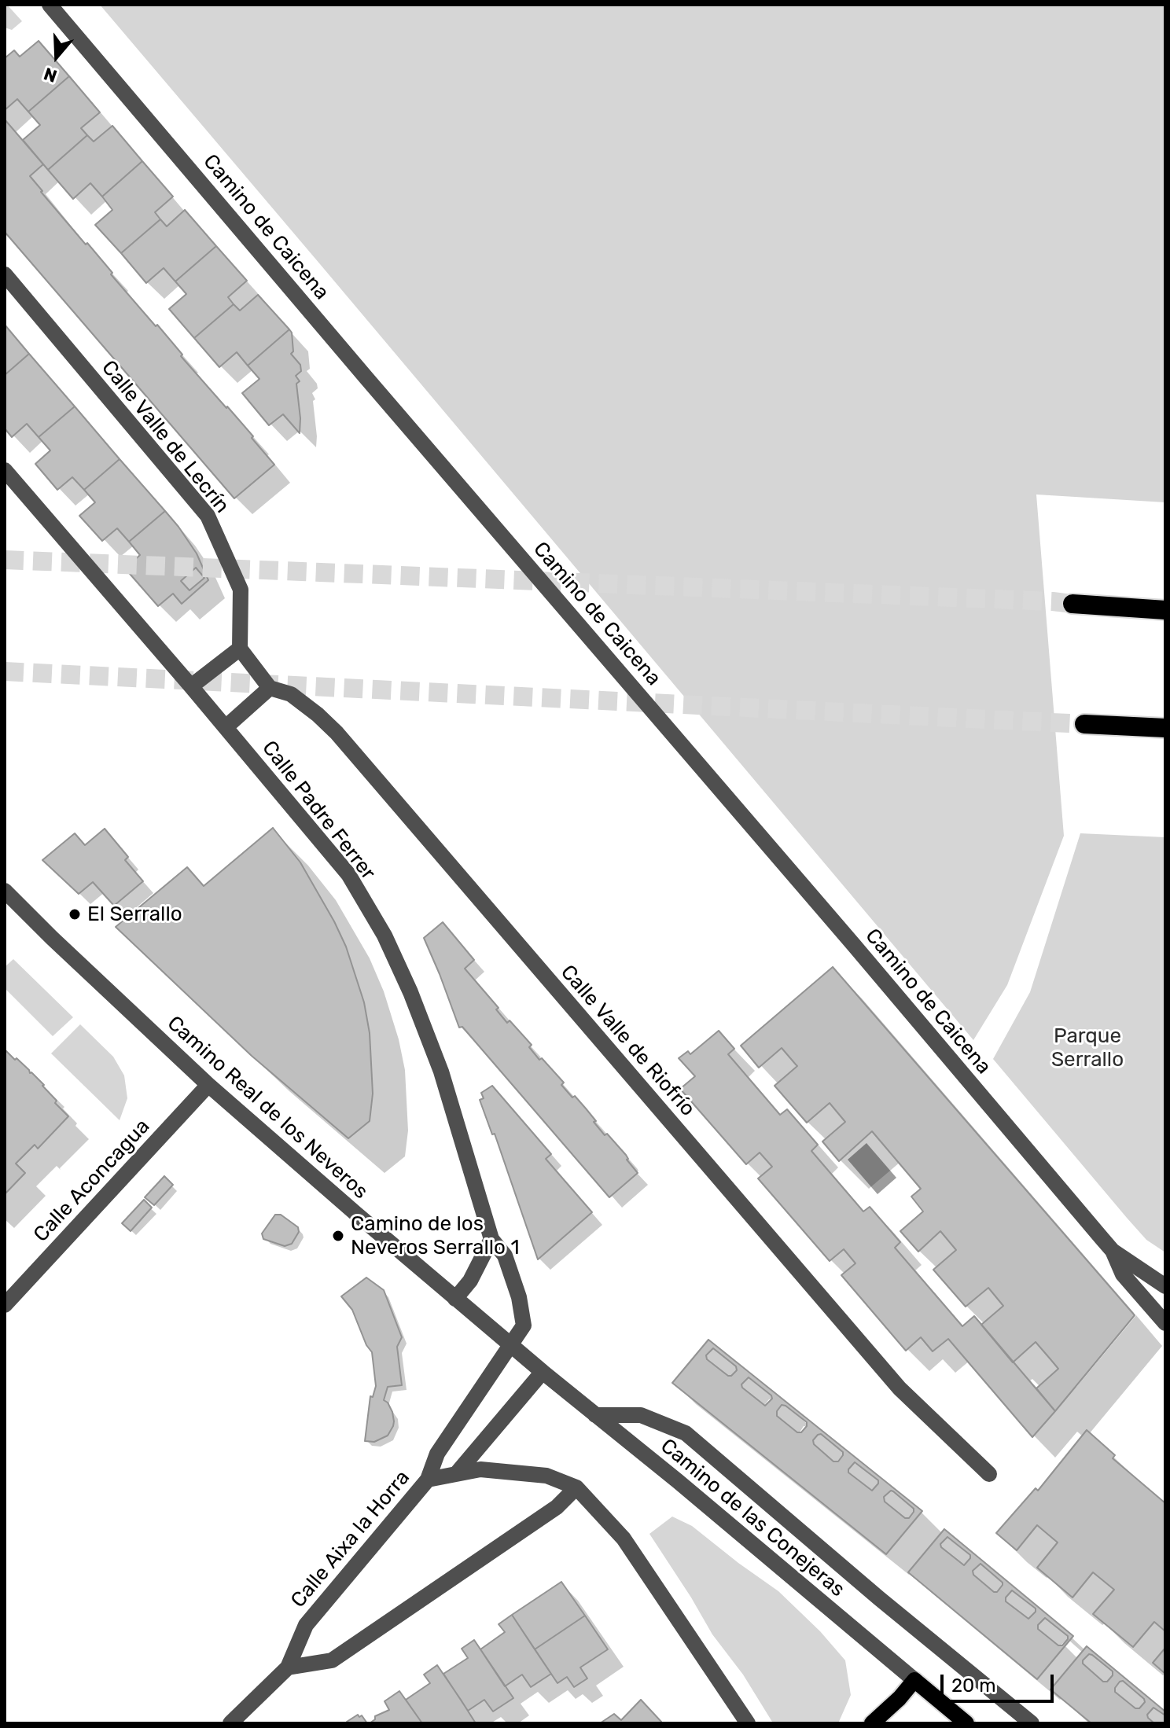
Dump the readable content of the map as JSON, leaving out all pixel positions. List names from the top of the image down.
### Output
{
  "streets": {
    "main road": ["Camino de las Conejeras"],
    "street": [
      "Camino de Caicena",
      "Calle Valle de Lecrín",
      "Calle Padre Ferrer",
      "Calle Valle de Riofrío",
      "Camino Real de los Neveros",
      "Calle Aconcagua",
      "Calle Aixa la Horra"
    ]
  },
  "crossings": [
    ["Calle Padre Ferrer", "Camino Real de los Neveros"],
    ["Calle Padre Ferrer", "Camino de las Conejeras"],
    ["Calle Padre Ferrer", "Calle Aixa la Horra"],
    ["Camino Real de los Neveros", "Calle Aconcagua"],
    ["Camino Real de los Neveros", "Camino de las Conejeras"],
    ["Camino Real de los Neveros", "Calle Aixa la Horra"],
    ["Camino de las Conejeras", "Calle Aixa la Horra"]
  ],
  "parks": ["Parque Serrallo"],
  "places": ["El Serrallo", "Camino de los Neveros Serrallo 1"],
  "scale_bar": "20 m",
  "north": "bottom"
}
